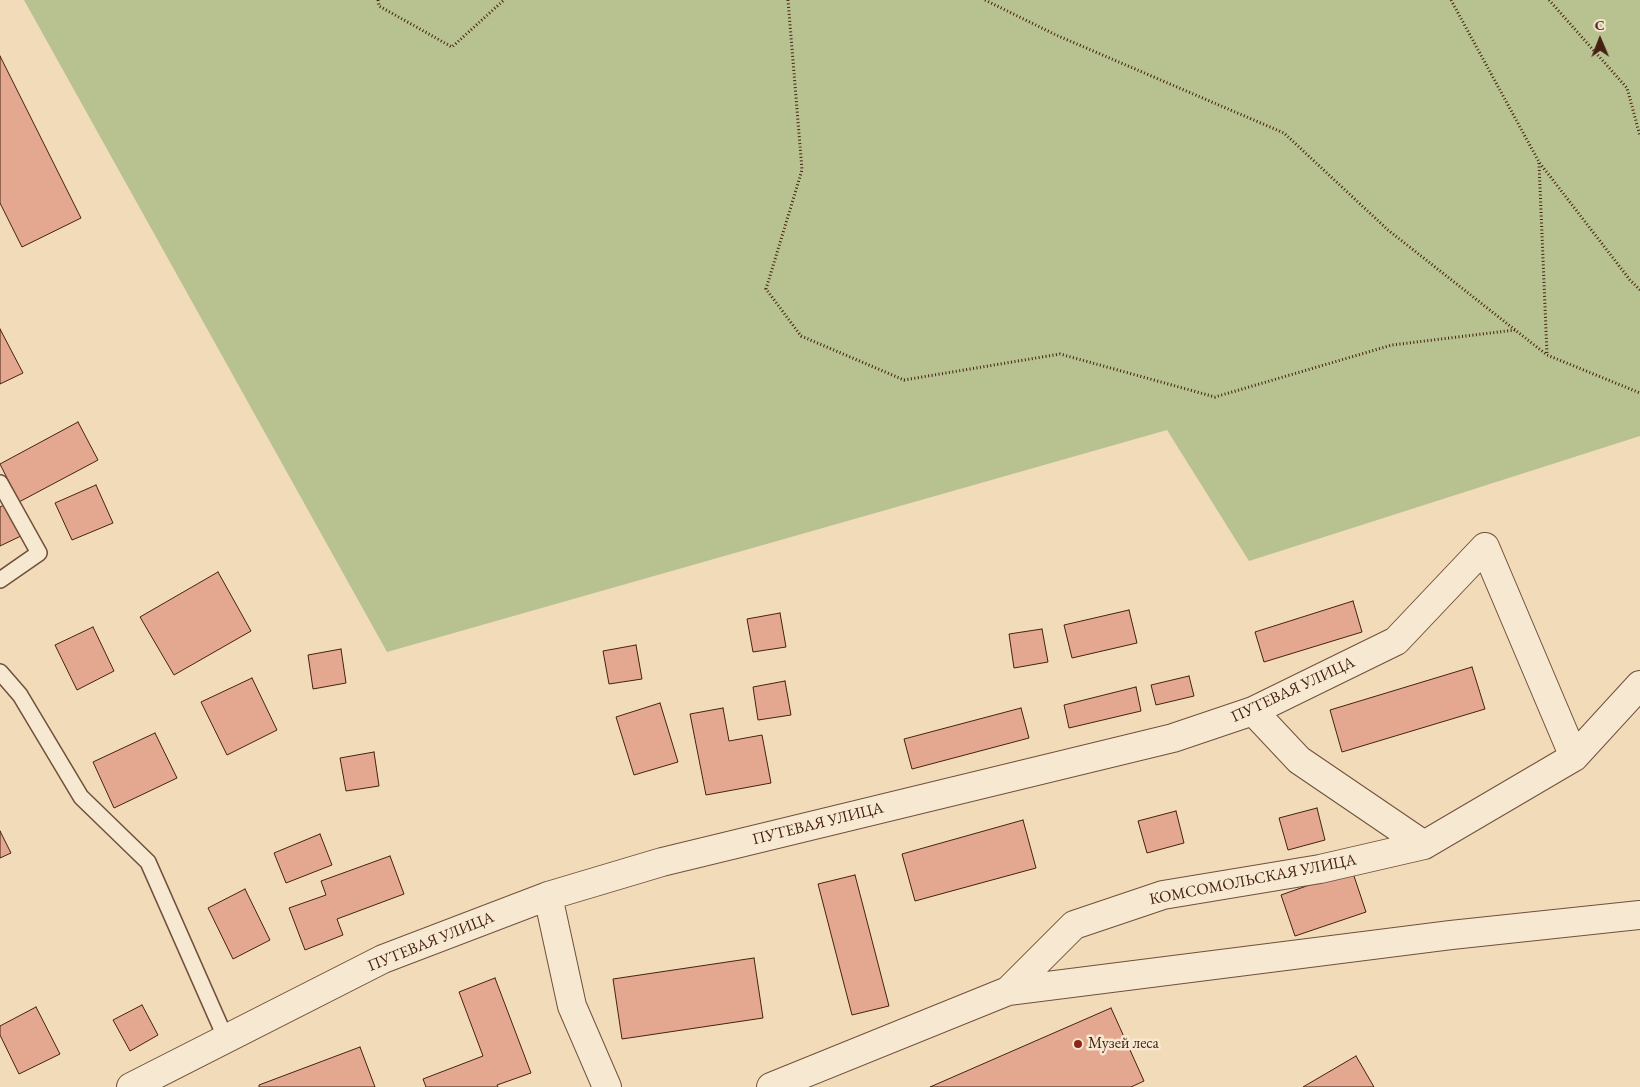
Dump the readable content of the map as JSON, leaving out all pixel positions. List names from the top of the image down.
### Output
{
  "streets": {
    "street": ["ПУТЕВАЯ УЛИЦА", "КОМСОМОЛЬСКАЯ УЛИЦА"]
  },
  "crossings": [
    ["ПУТЕВАЯ УЛИЦА", "КОМСОМОЛЬСКАЯ УЛИЦА"]
  ],
  "places": ["Музей леса"],
  "north": "top"
}
